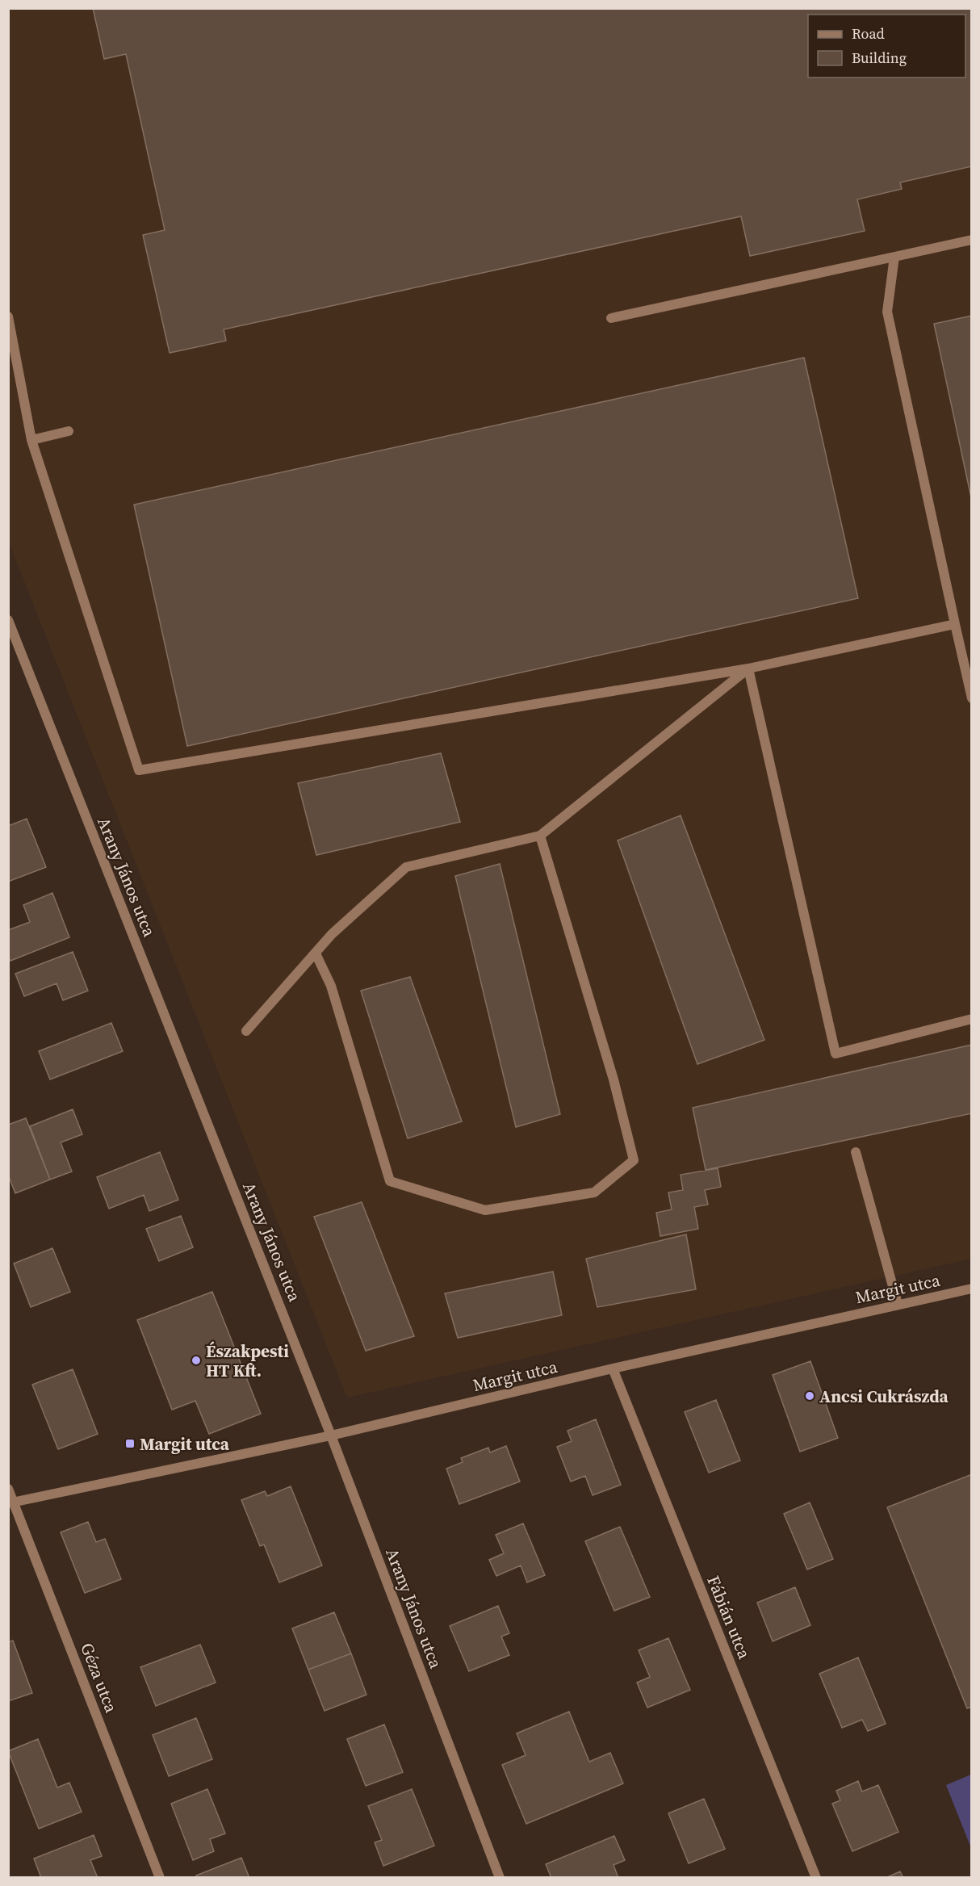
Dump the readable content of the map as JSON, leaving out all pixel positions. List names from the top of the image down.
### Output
{
  "streets": {
    "street": [
      "Arany János utca",
      "Margit utca",
      "Fábián utca",
      "Géza utca"
    ]
  },
  "crossings": [
    ["Arany János utca", "Margit utca"],
    ["Margit utca", "Fábián utca"],
    ["Margit utca", "Géza utca"]
  ],
  "places": {
    "other": ["Északpesti HT Kft.", "Ancsi Cukrászda"],
    "transit": ["Margit utca"]
  },
  "legend": ["Road", "Building"]
}
